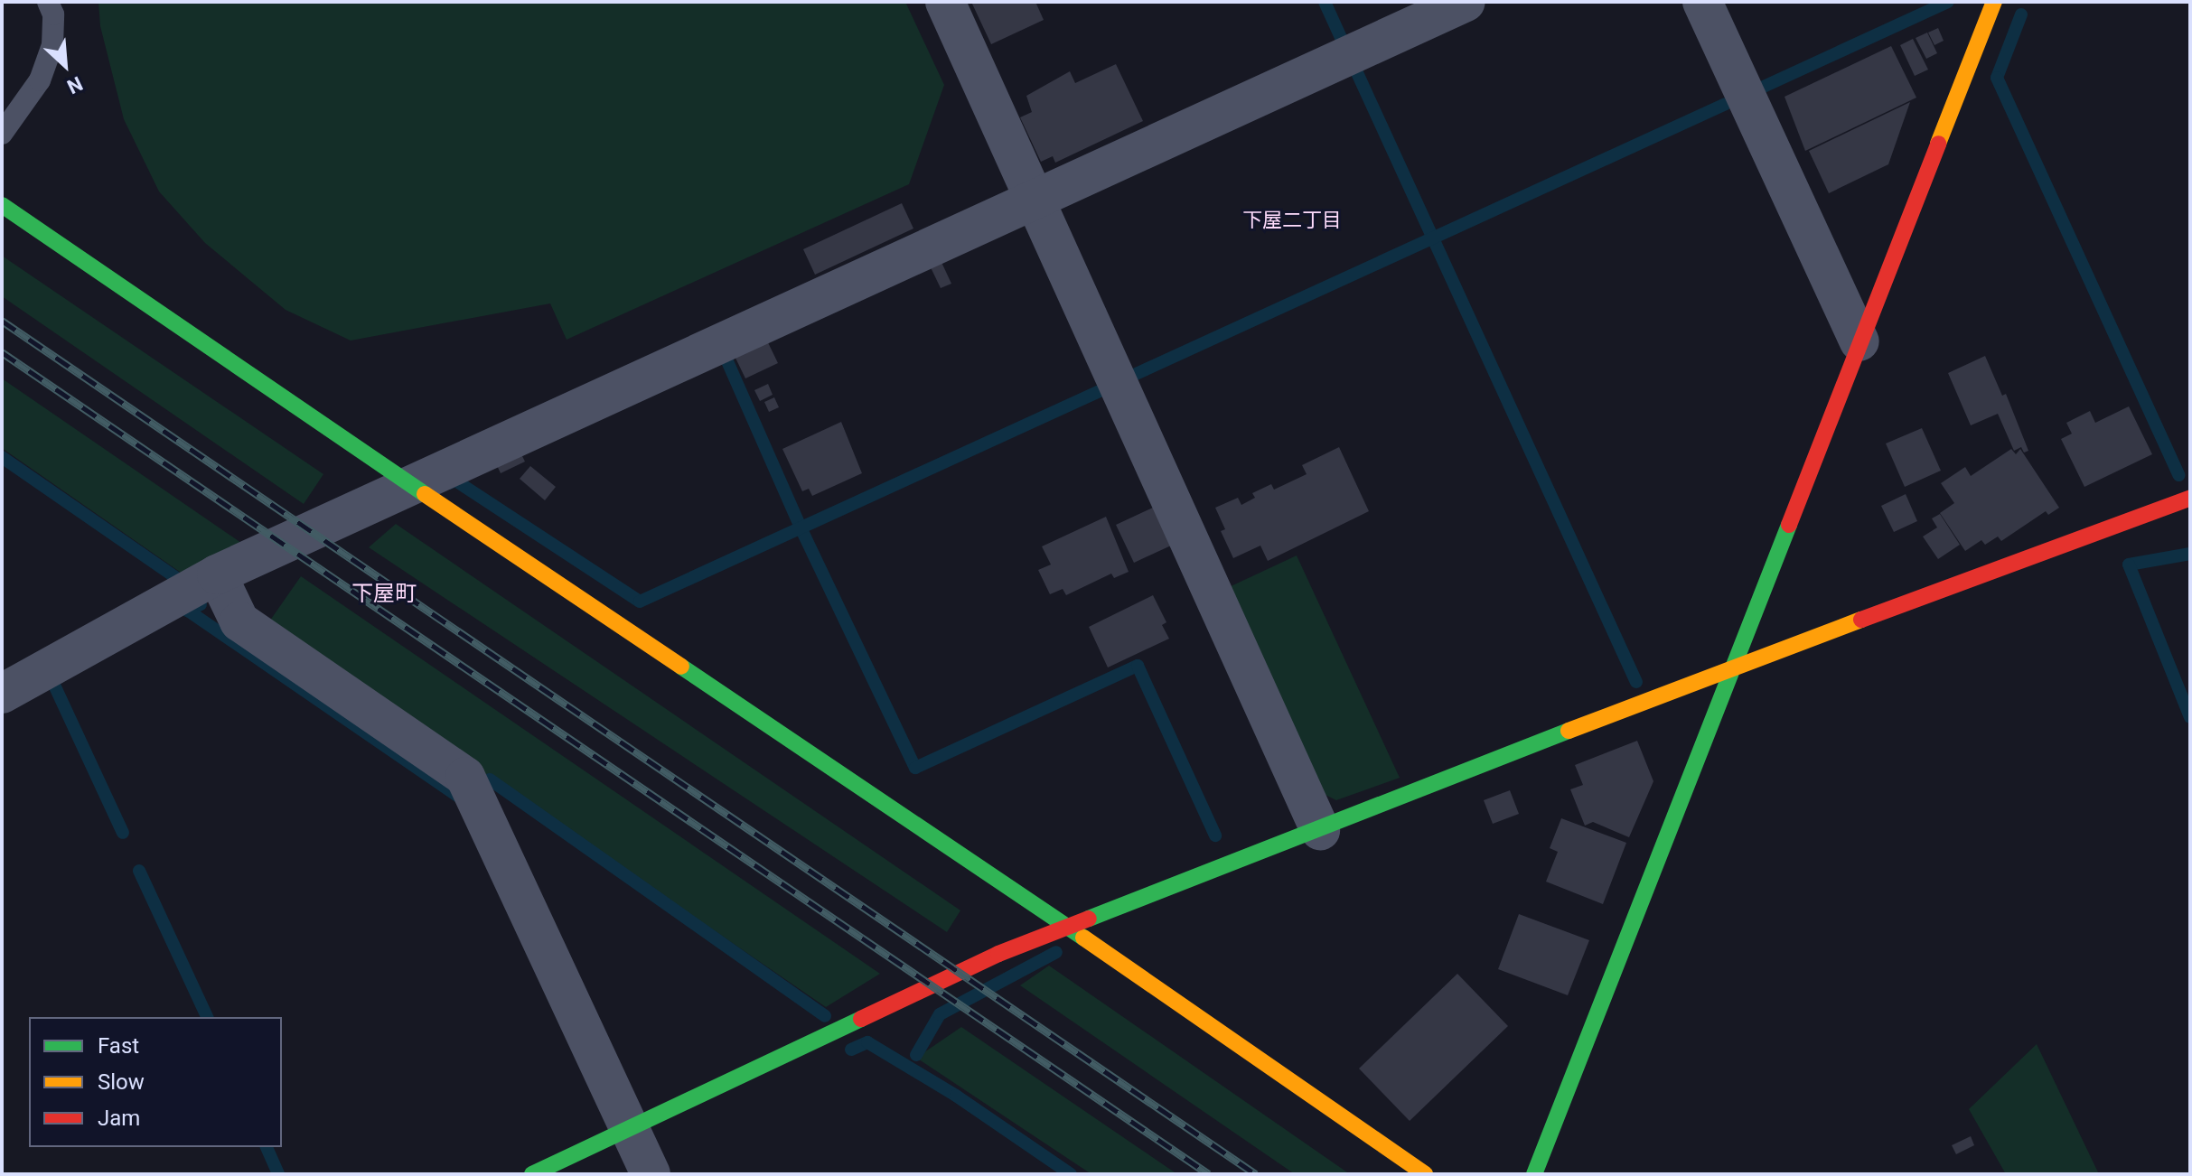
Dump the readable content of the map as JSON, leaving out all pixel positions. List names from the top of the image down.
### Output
{
  "districts": ["下屋二丁目", "下屋町"],
  "legend": ["Fast", "Slow", "Jam"],
  "north": "bottom right"
}
